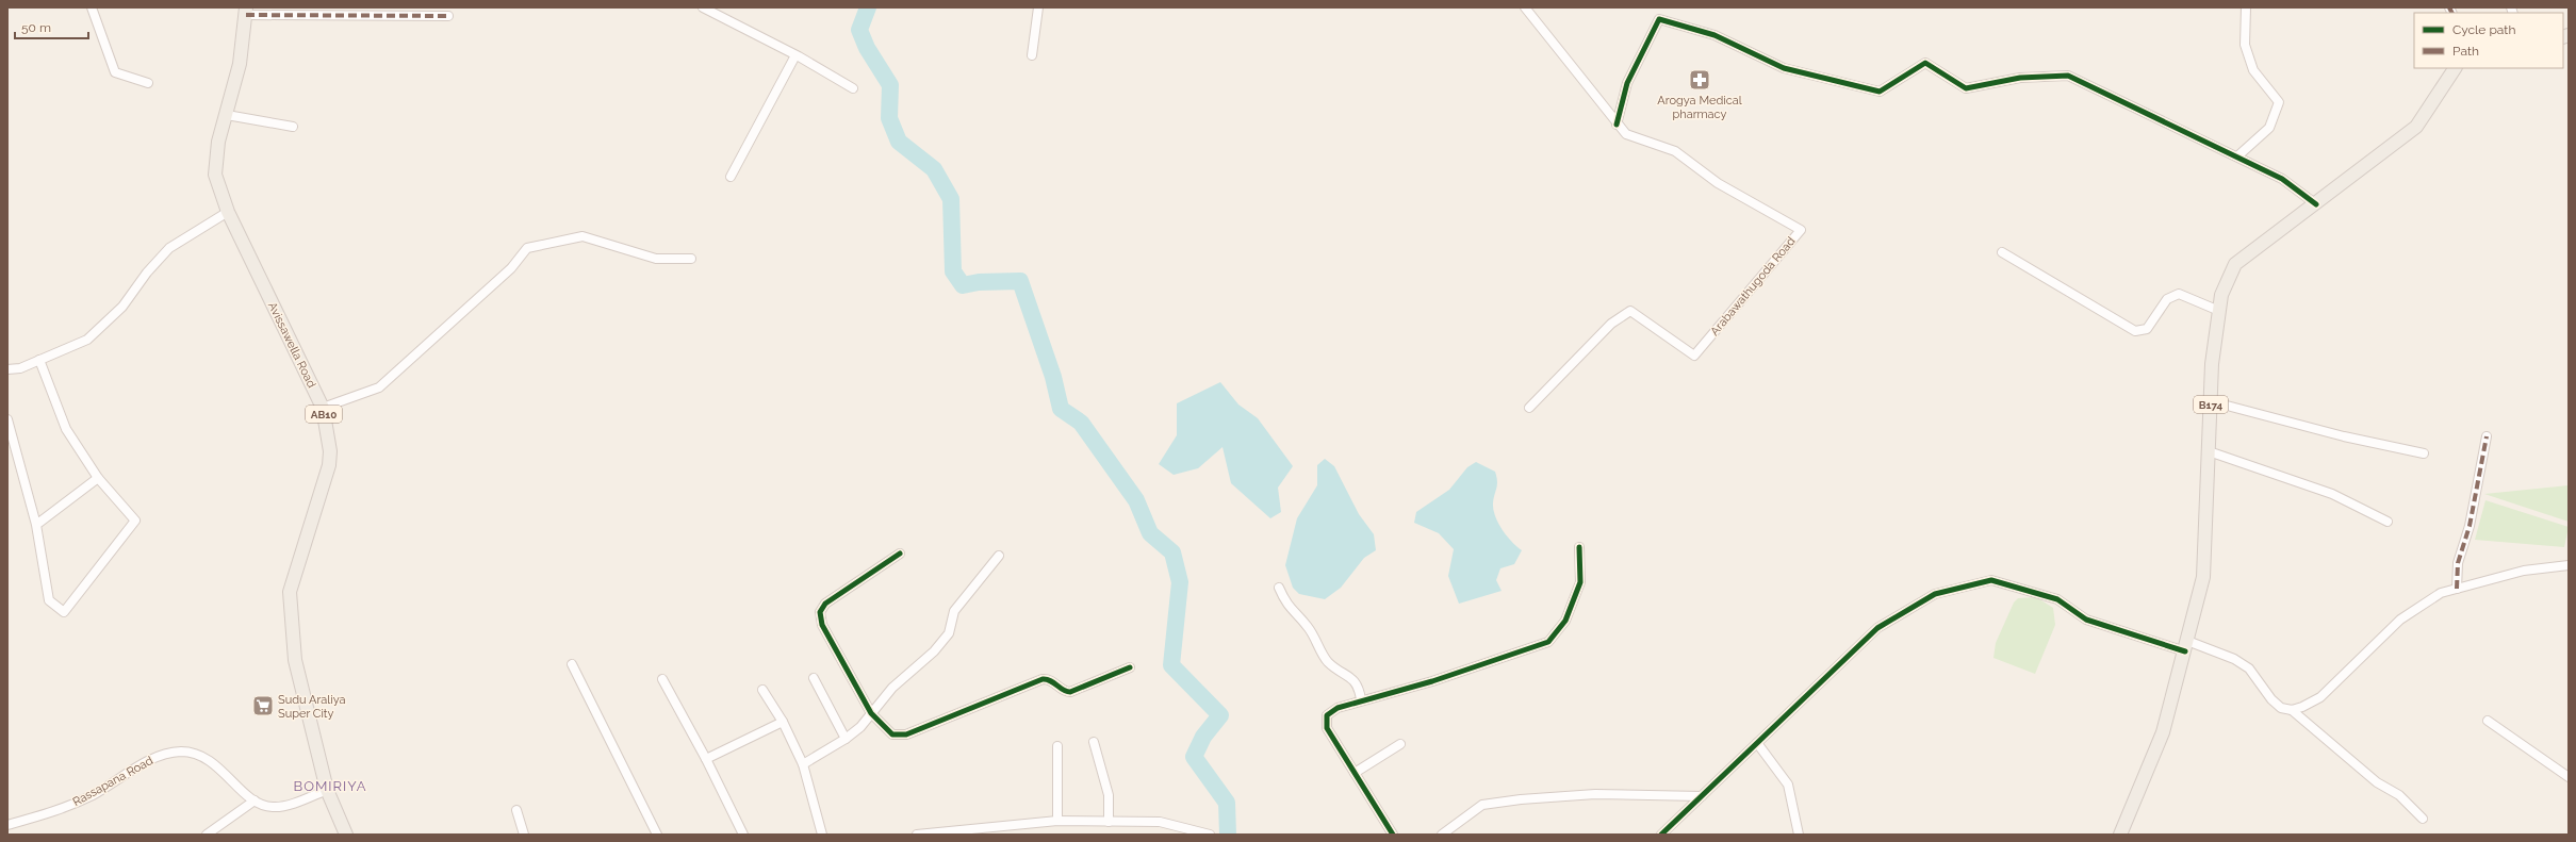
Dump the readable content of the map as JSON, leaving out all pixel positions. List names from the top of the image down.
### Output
{
  "streets": {
    "main road": ["Avissawella Road", "B174", "AB10"],
    "street": ["Arabawathugoda Road", "Rassapana Road"]
  },
  "crossings": [
    ["Avissawella Road", "Rassapana Road"]
  ],
  "districts": ["BOMIRIYA"],
  "places": {
    "pharmacy": ["Arogya Medical pharmacy"],
    "supermarket": ["Sudu Araliya Super City"]
  },
  "legend": ["Cycle path", "Path"],
  "scale_bar": "50 m"
}
